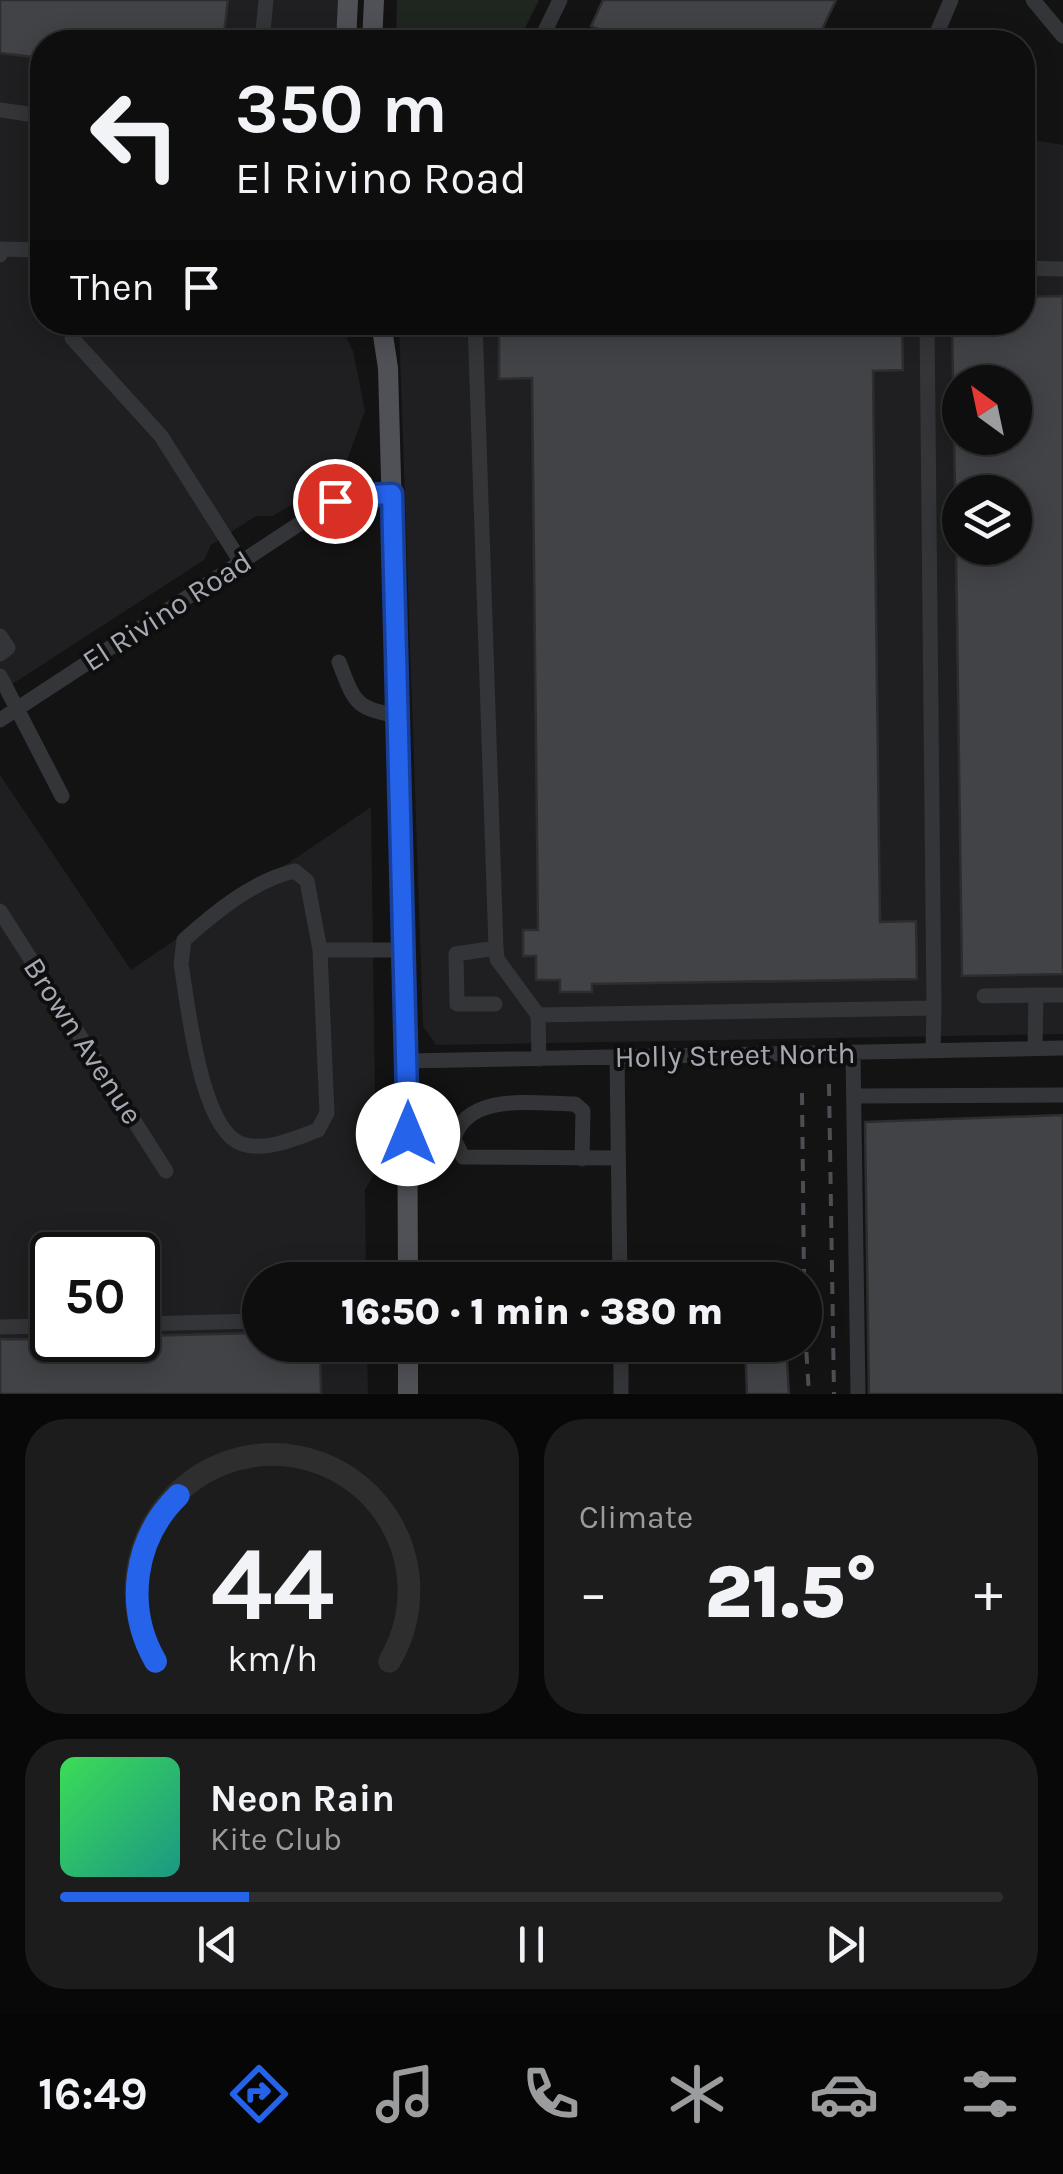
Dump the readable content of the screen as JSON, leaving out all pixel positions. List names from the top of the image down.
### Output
{
  "streets": {
    "street": ["El Rivino Road", "Brown Avenue", "Holly Street North"]
  },
  "north": "top left",
  "page": {
    "turn": ["350 m", "El Rivino Road"],
    "then": "Then",
    "limit": "50",
    "trip": "16:50 · 1 min · 380 m",
    "tile": "Climate",
    "heat": ["−", "21.5°", "+"],
    "song": ["Neon Rain", "Kite Club"],
    "tabs": "16:49",
    "gauge": ["44", "km/h"]
  }
}
